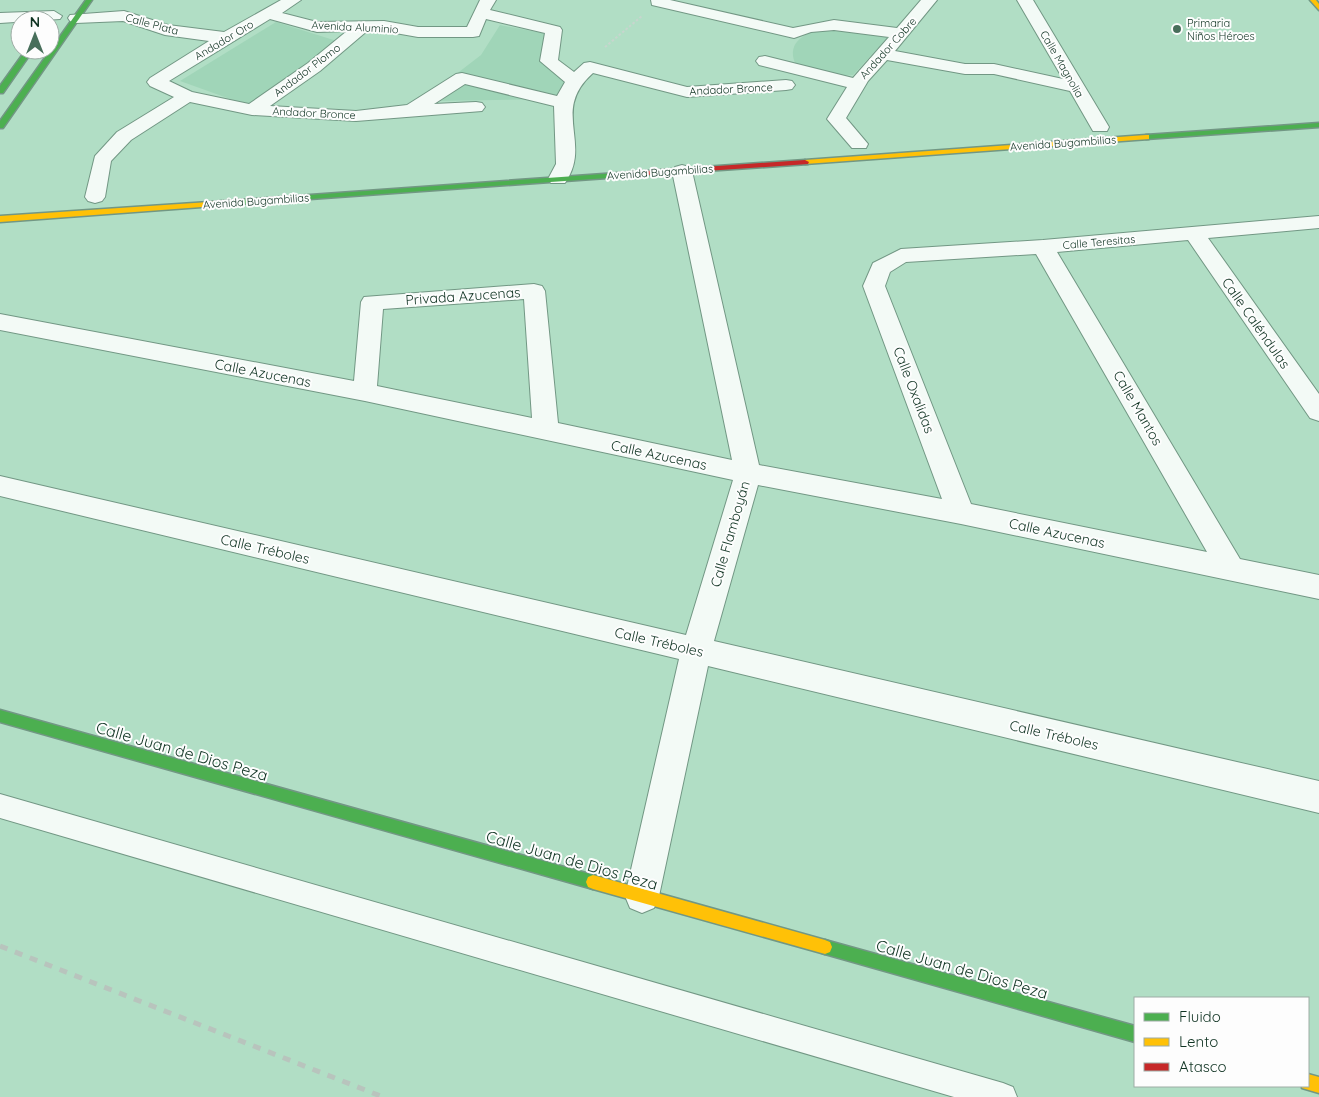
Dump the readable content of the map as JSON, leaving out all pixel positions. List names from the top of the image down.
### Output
{
  "streets": {
    "main road": ["Avenida Bugambilias", "Calle Juan de Dios Peza"],
    "street": [
      "Calle Plata",
      "Avenida Aluminio",
      "Andador Oro",
      "Andador Cobre",
      "Calle Magnolia",
      "Andador Plomo",
      "Andador Bronce",
      "Calle Teresitas",
      "Privada Azucenas",
      "Calle Caléndulas",
      "Calle Azucenas",
      "Calle Oxalidas",
      "Calle Mantos",
      "Calle Flamboyán",
      "Calle Tréboles"
    ]
  },
  "crossings": [
    ["Calle Plata", "Andador Oro"],
    ["Avenida Aluminio", "Andador Oro"],
    ["Avenida Aluminio", "Andador Plomo"],
    ["Andador Oro", "Andador Bronce"],
    ["Andador Plomo", "Andador Bronce"],
    ["Avenida Bugambilias", "Calle Flamboyán"],
    ["Calle Teresitas", "Calle Caléndulas"],
    ["Calle Teresitas", "Calle Oxalidas"],
    ["Calle Teresitas", "Calle Mantos"],
    ["Privada Azucenas", "Calle Azucenas"],
    ["Calle Azucenas", "Calle Oxalidas"],
    ["Calle Azucenas", "Calle Mantos"],
    ["Calle Azucenas", "Calle Flamboyán"],
    ["Calle Flamboyán", "Calle Tréboles"],
    ["Calle Flamboyán", "Calle Juan de Dios Peza"]
  ],
  "places": ["Primaria Niños Héroes"],
  "legend": ["Fluido", "Lento", "Atasco"],
  "north": "top"
}
